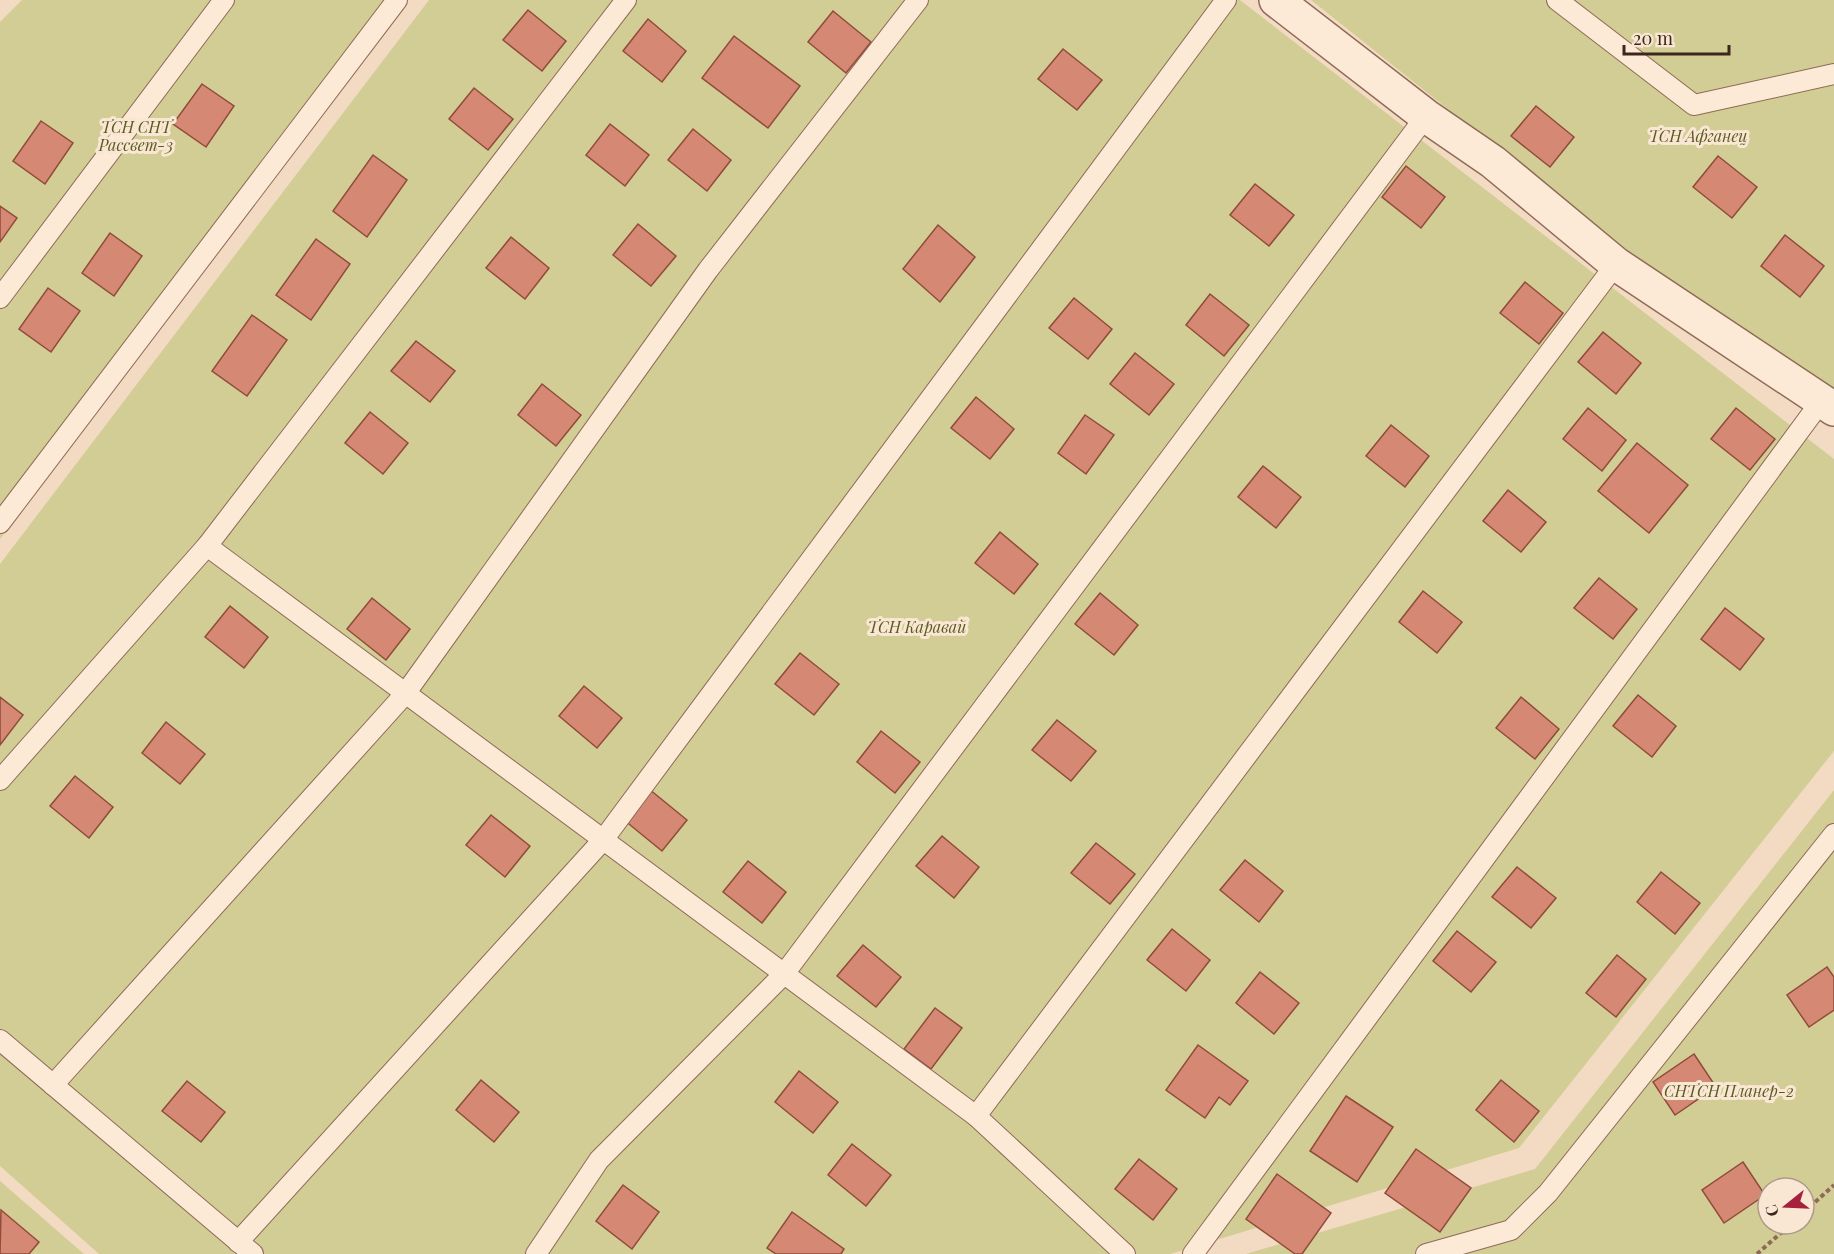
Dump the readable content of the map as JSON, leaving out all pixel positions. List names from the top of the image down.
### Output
{
  "parks": [
    "ТСН СНТ Рассвет-3",
    "ТСН Афганец",
    "ТСН Каравай",
    "СНТСН Планер-2"
  ],
  "scale_bar": "20 m",
  "north": "left"
}
